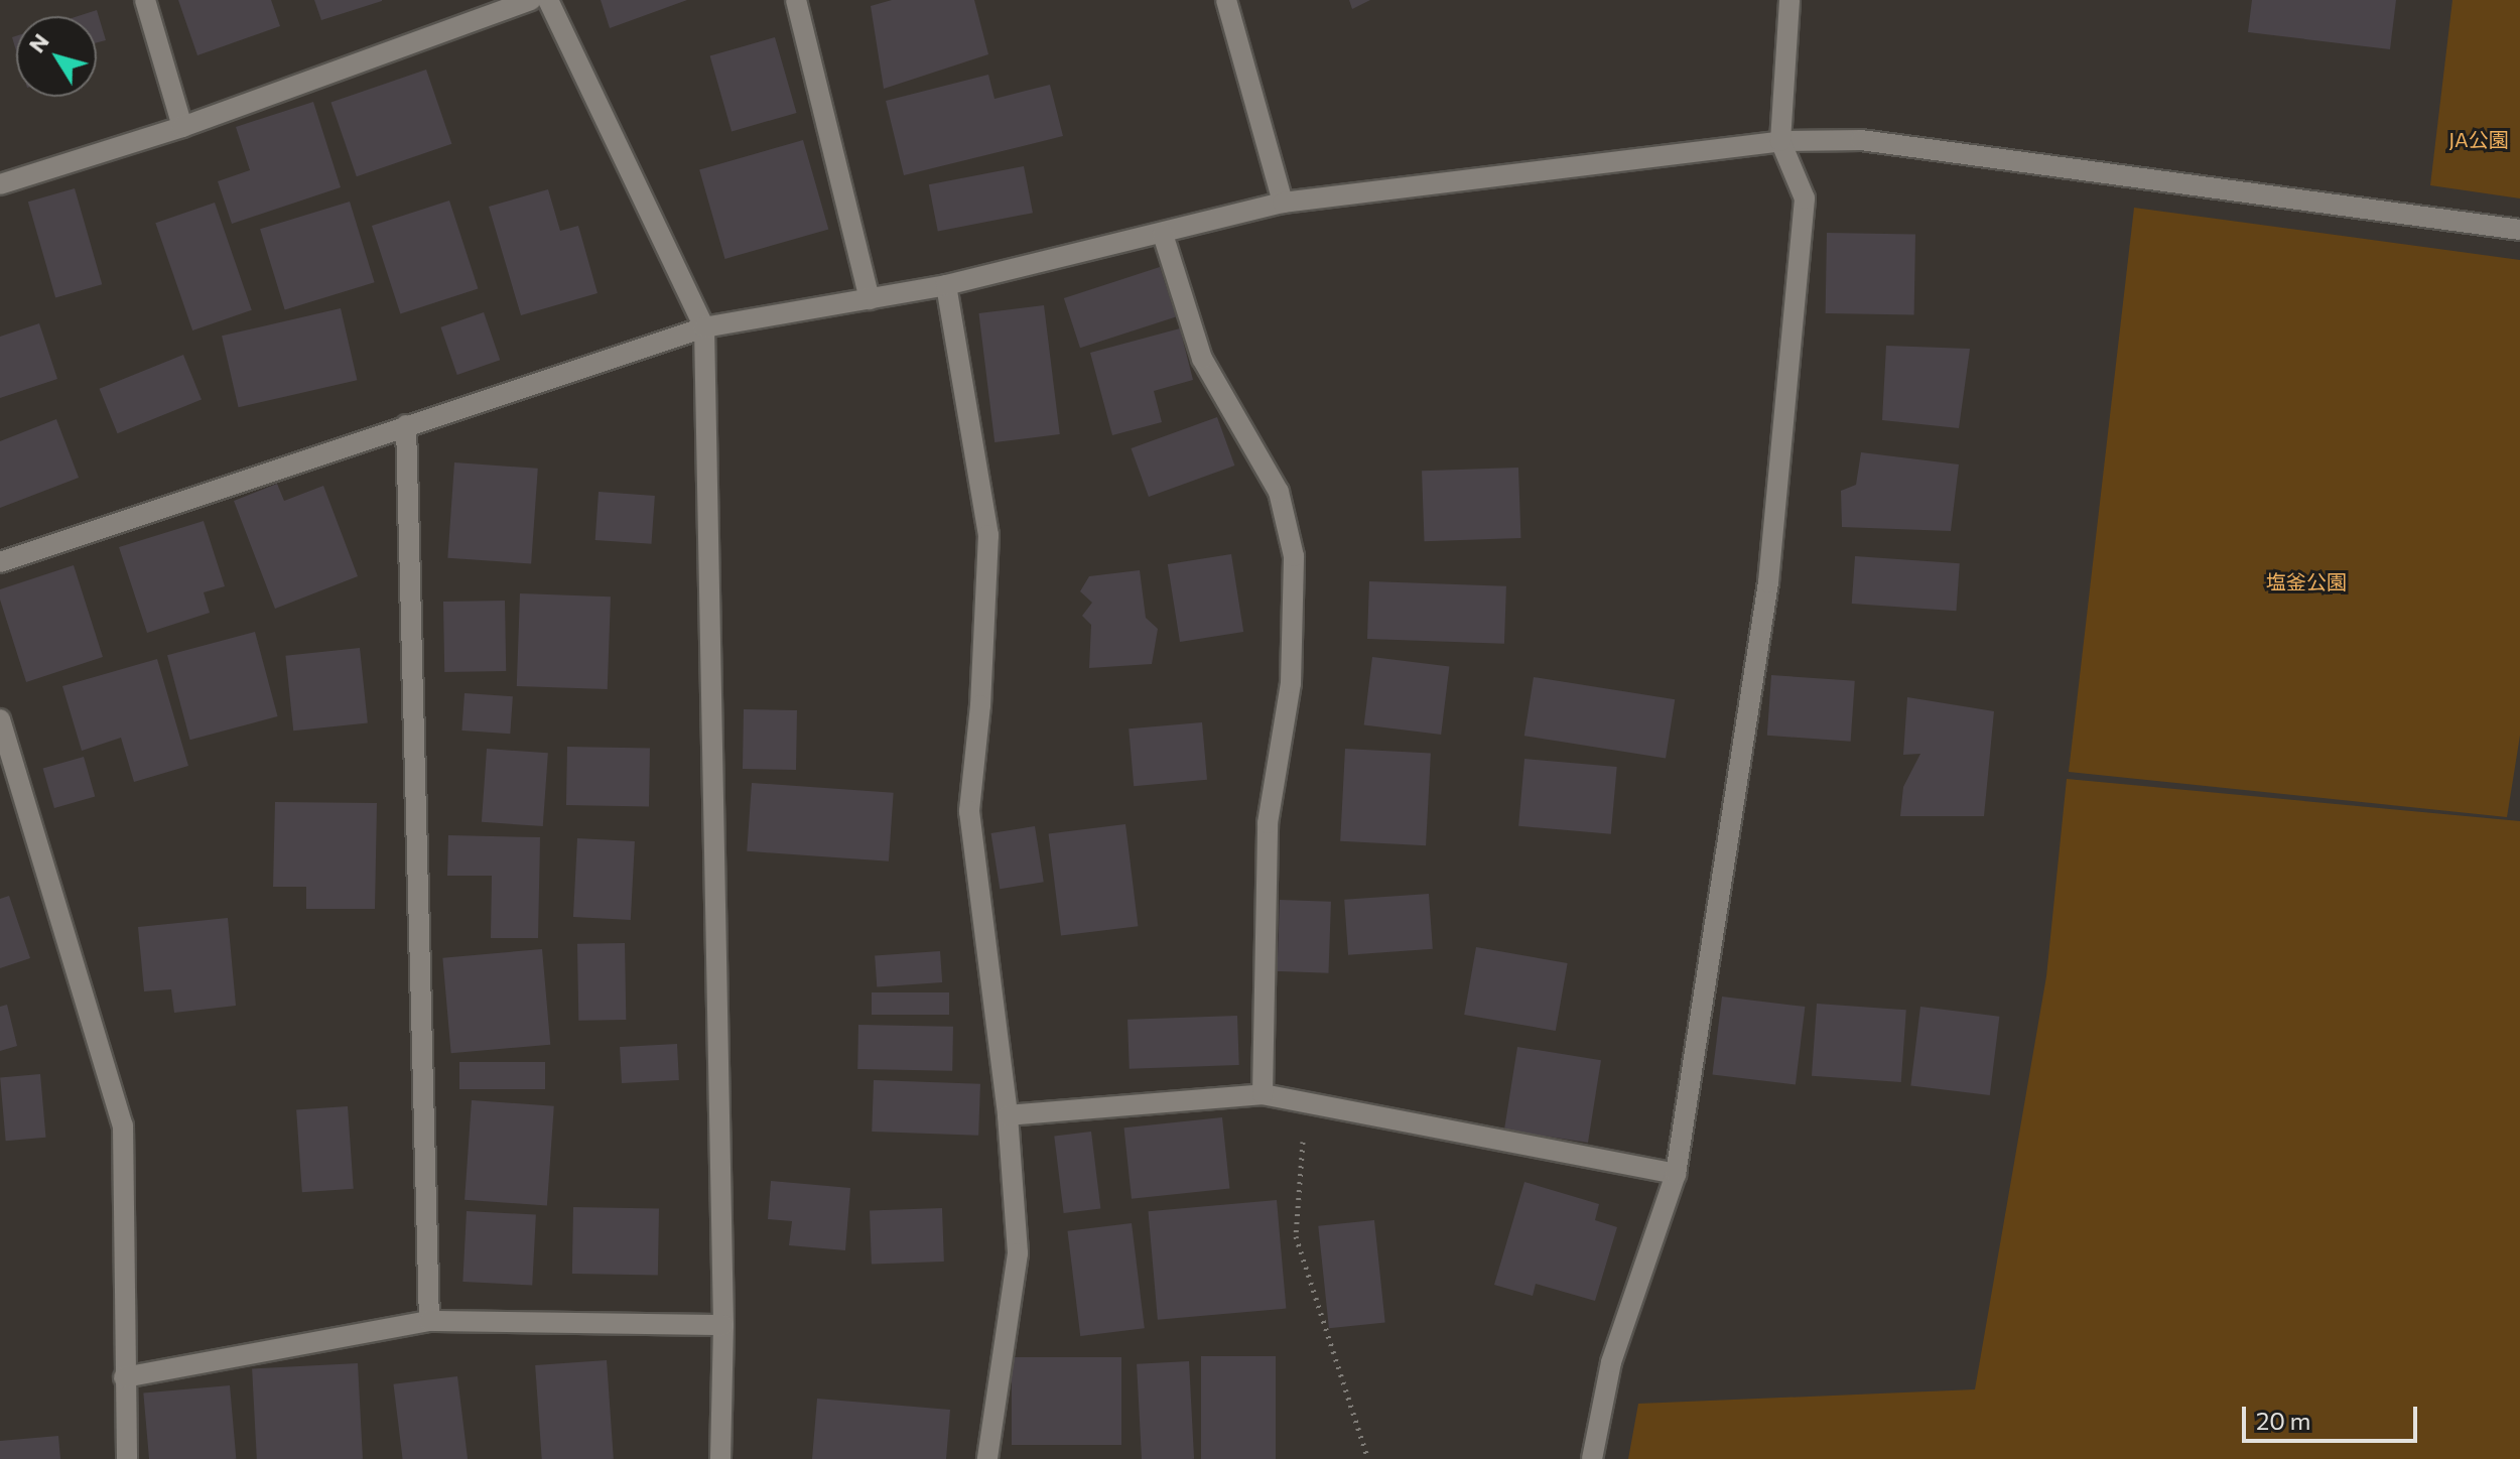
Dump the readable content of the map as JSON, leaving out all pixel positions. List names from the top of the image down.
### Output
{
  "parks": ["JA公園", "塩釜公園"],
  "scale_bar": "20 m",
  "north": "top left"
}
